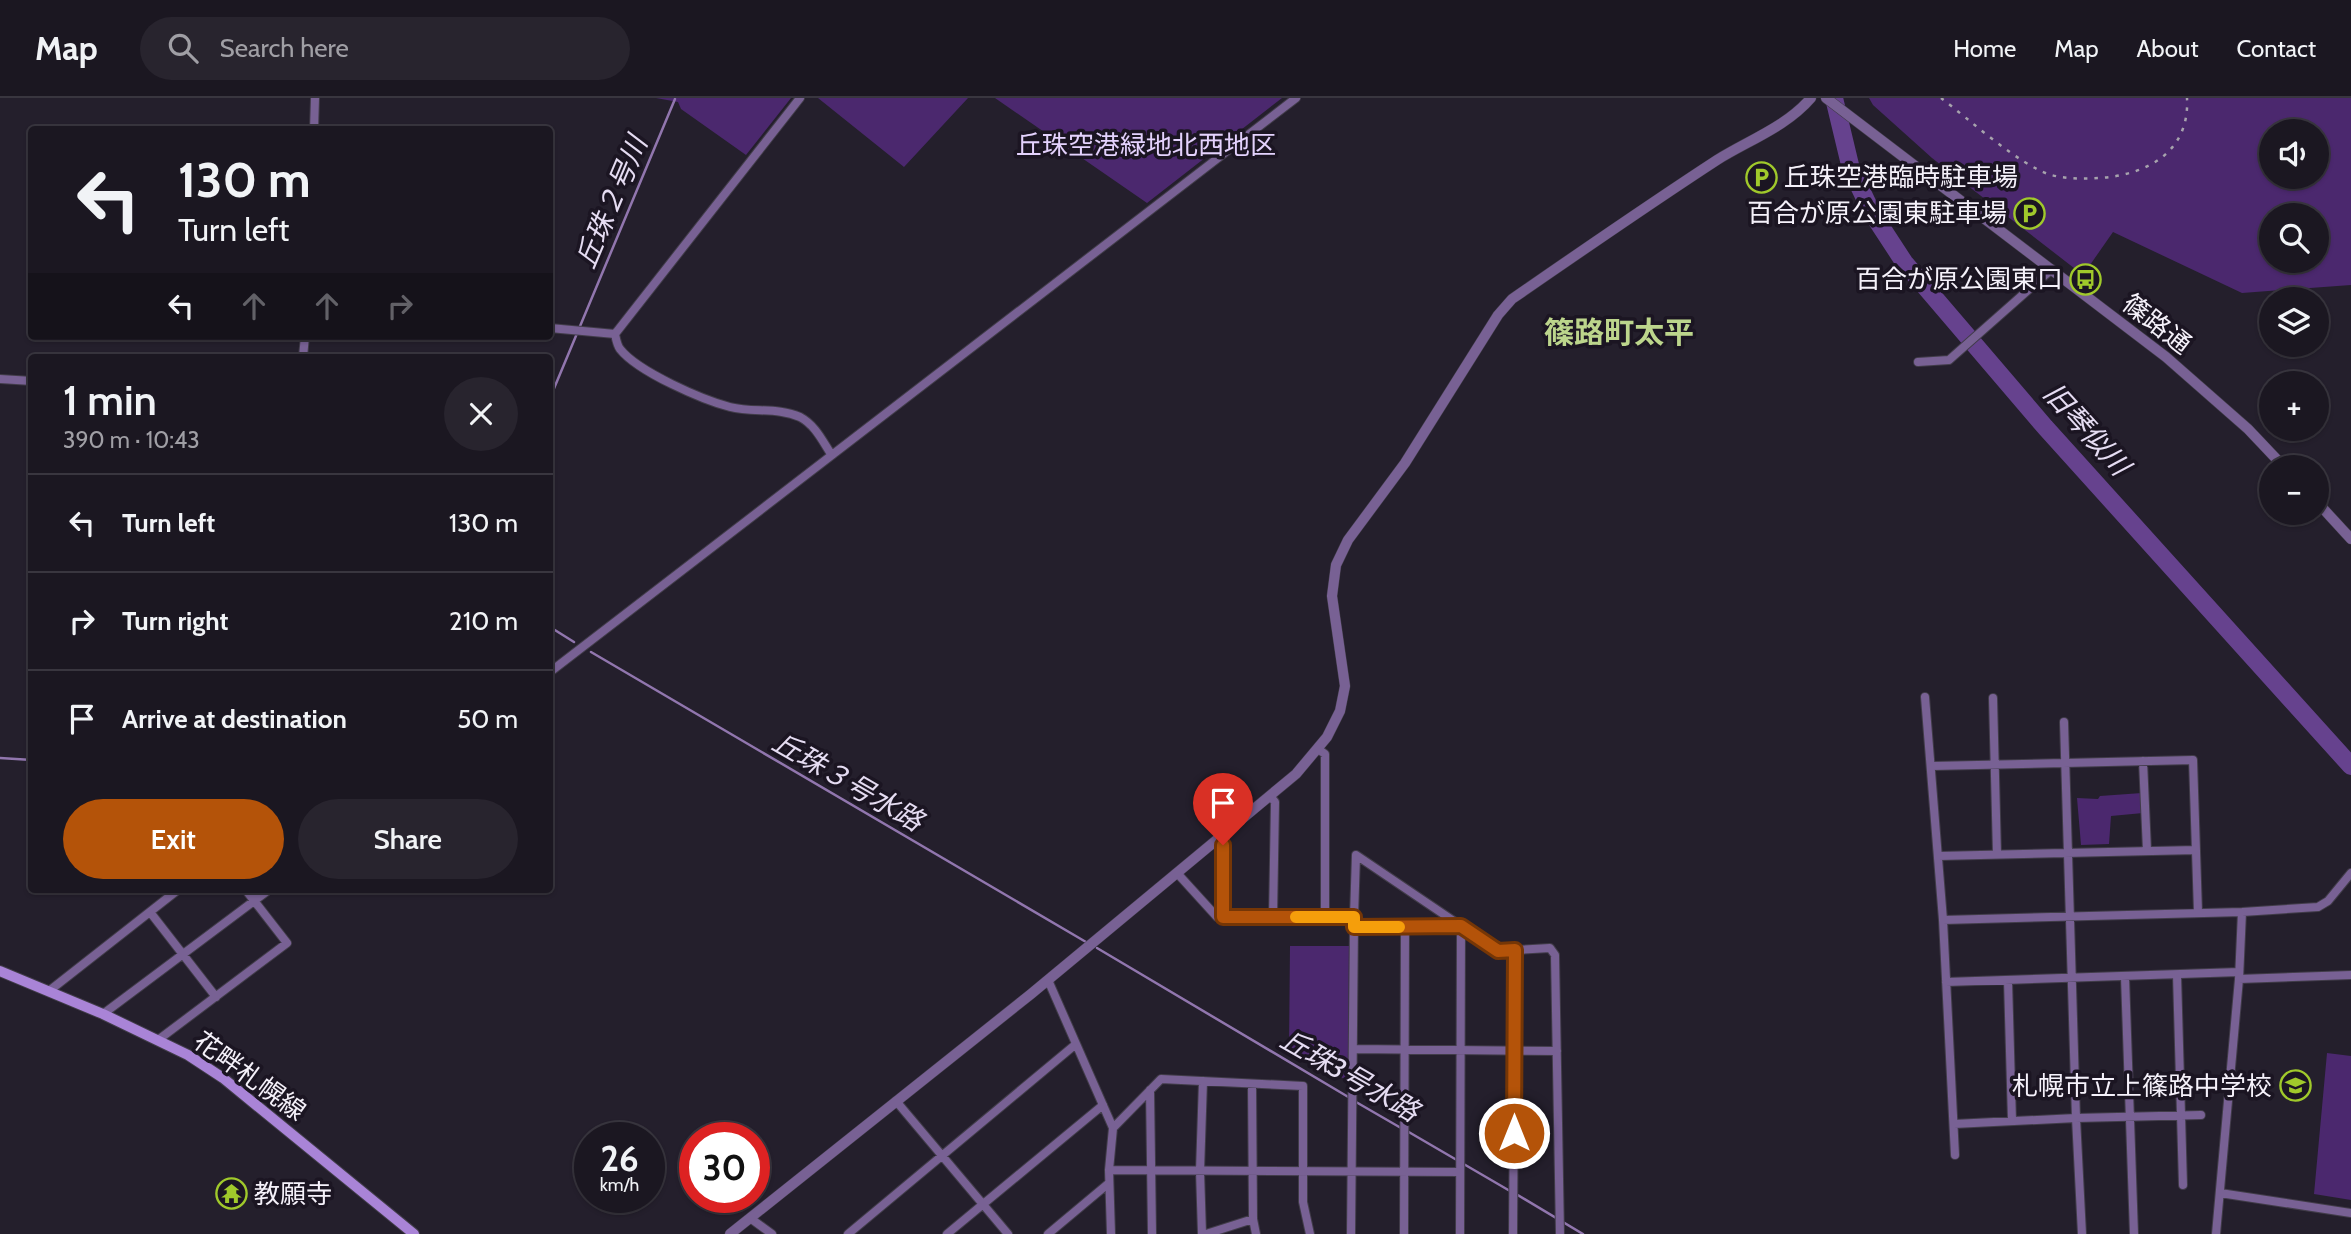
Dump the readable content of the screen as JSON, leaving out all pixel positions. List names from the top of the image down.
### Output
{
  "streets": {
    "main road": ["花畔札幌線"],
    "street": ["篠路通"]
  },
  "districts": ["篠路町太平"],
  "water": [
    "丘珠２号川",
    "旧琴似川",
    "丘珠３号水路",
    "丘珠3号水路"
  ],
  "parks": ["丘珠空港緑地北西地区"],
  "places": {
    "parking": ["丘珠空港臨時駐車場", "百合が原公園東駐車場"],
    "bus stop": ["百合が原公園東口"],
    "school or university": ["札幌市立上篠路中学校"],
    "temple": ["教願寺"]
  },
  "page": {
    "header": "Map",
    "search": "Search here",
    "nav": [
      "Home",
      "Map",
      "About",
      "Contact"
    ],
    "map_buttons": ["+", "−"],
    "turn": ["130 m", "Turn left"],
    "heading": ["1 min", "390 m · 10:43"],
    "list": [
      {
        "name": "Turn left",
        "value": "130 m"
      },
      {
        "name": "Turn right",
        "value": "210 m"
      },
      {
        "name": "Arrive at destination",
        "value": "50 m"
      }
    ],
    "buttons": ["Exit", "Share"],
    "speed": "26 km/h",
    "limit": "30"
  }
}
